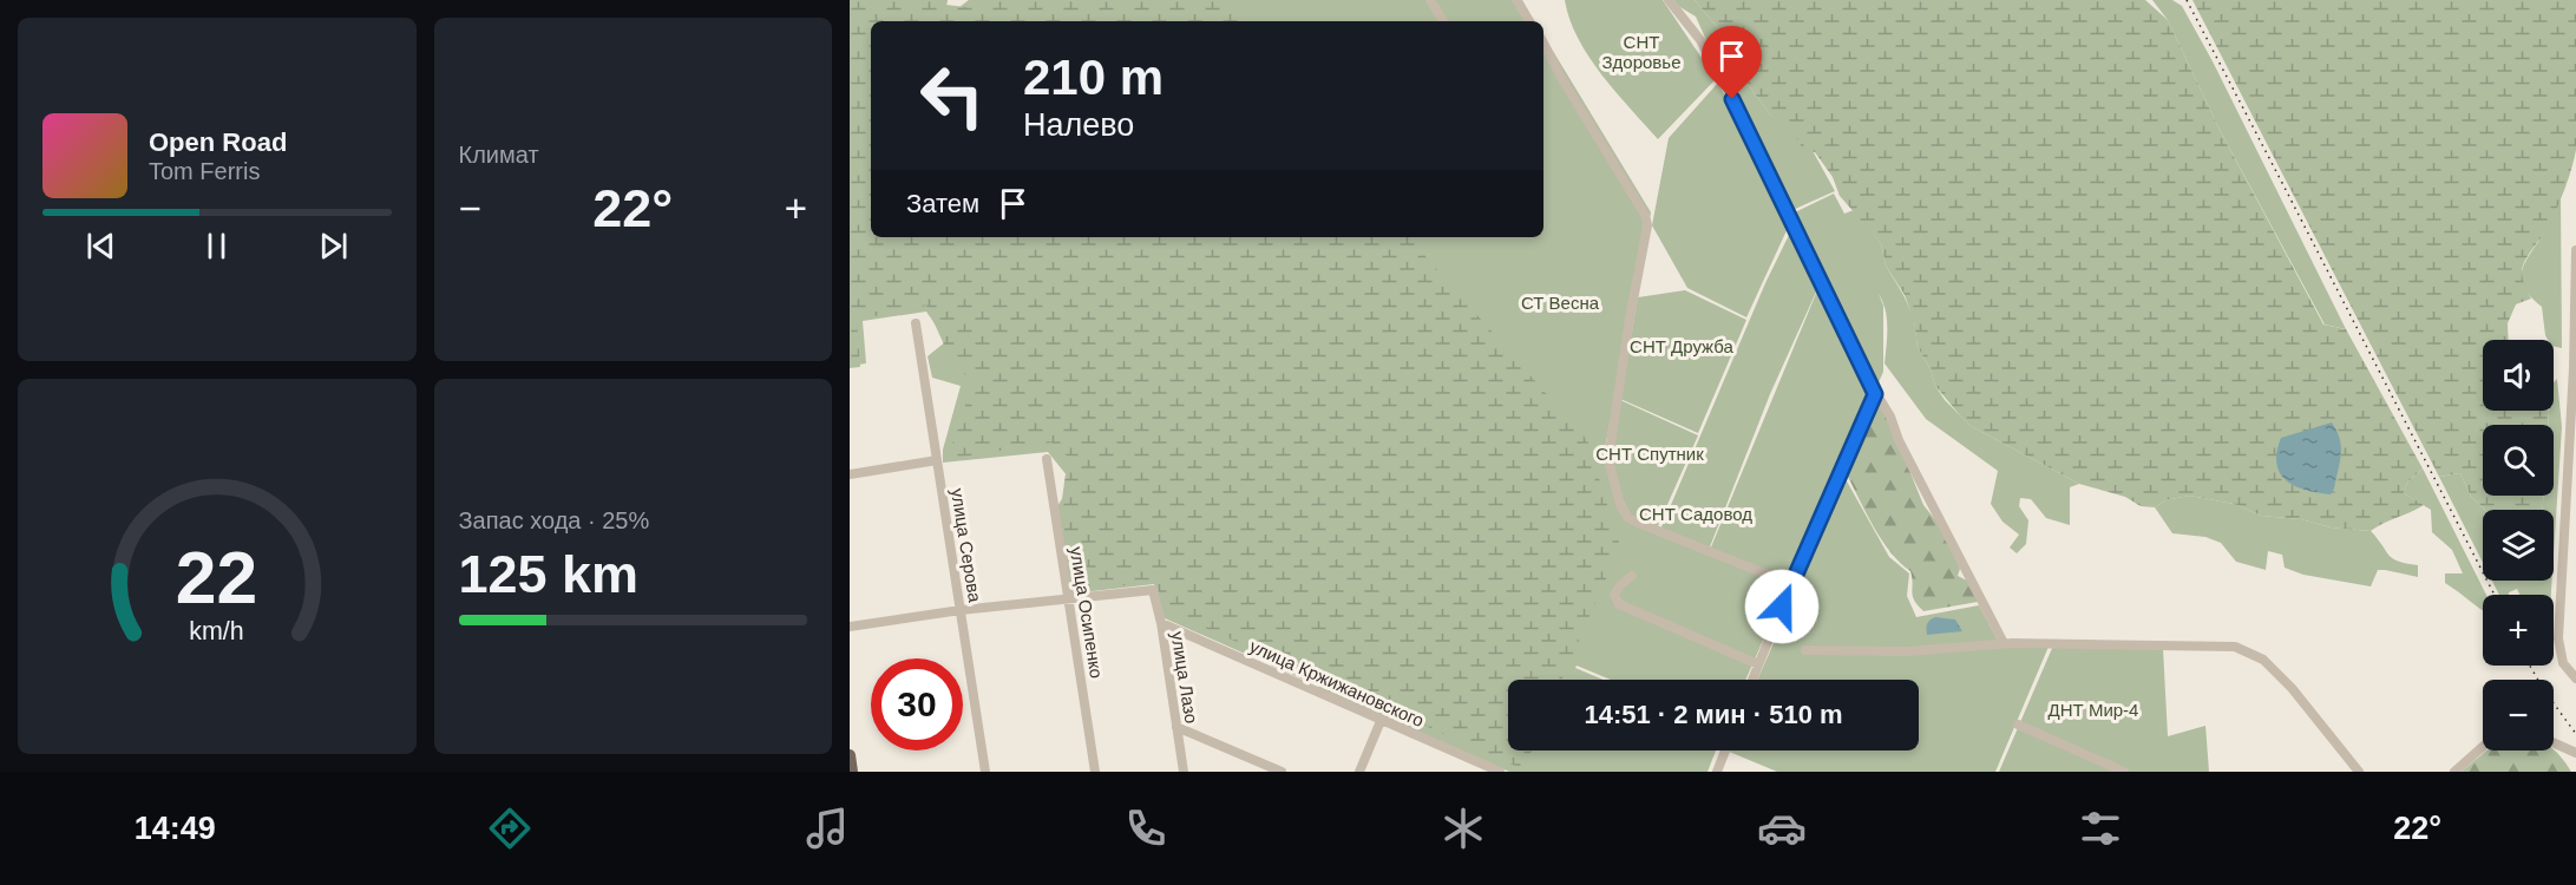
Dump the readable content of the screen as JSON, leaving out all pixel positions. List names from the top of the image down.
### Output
{
  "streets": {
    "street": [
      "улица Серова",
      "улица Осипенко",
      "улица Лазо",
      "улица Кржижановского"
    ]
  },
  "crossings": [
    ["улица Осипенко", "улица Лазо"],
    ["улица Лазо", "улица Кржижановского"]
  ],
  "parks": [
    "СНТ Здоровье",
    "СТ Весна",
    "СНТ Дружба",
    "СНТ Спутник",
    "СНТ Садовод",
    "ДНТ Мир-4"
  ],
  "page": {
    "tile": [
      "Климат",
      ["Запас хода · 25%", "125 km"]
    ],
    "turn": ["210 m", "Налево"],
    "song": ["Open Road", "Tom Ferris"],
    "then": "Затем",
    "heat": ["−", "22°", "+"],
    "map_buttons": ["+", "−"],
    "limit": "30",
    "trip": "14:51 · 2 мин · 510 m",
    "tabs": ["14:49", "22°"],
    "gauge": ["22", "km/h"]
  }
}
